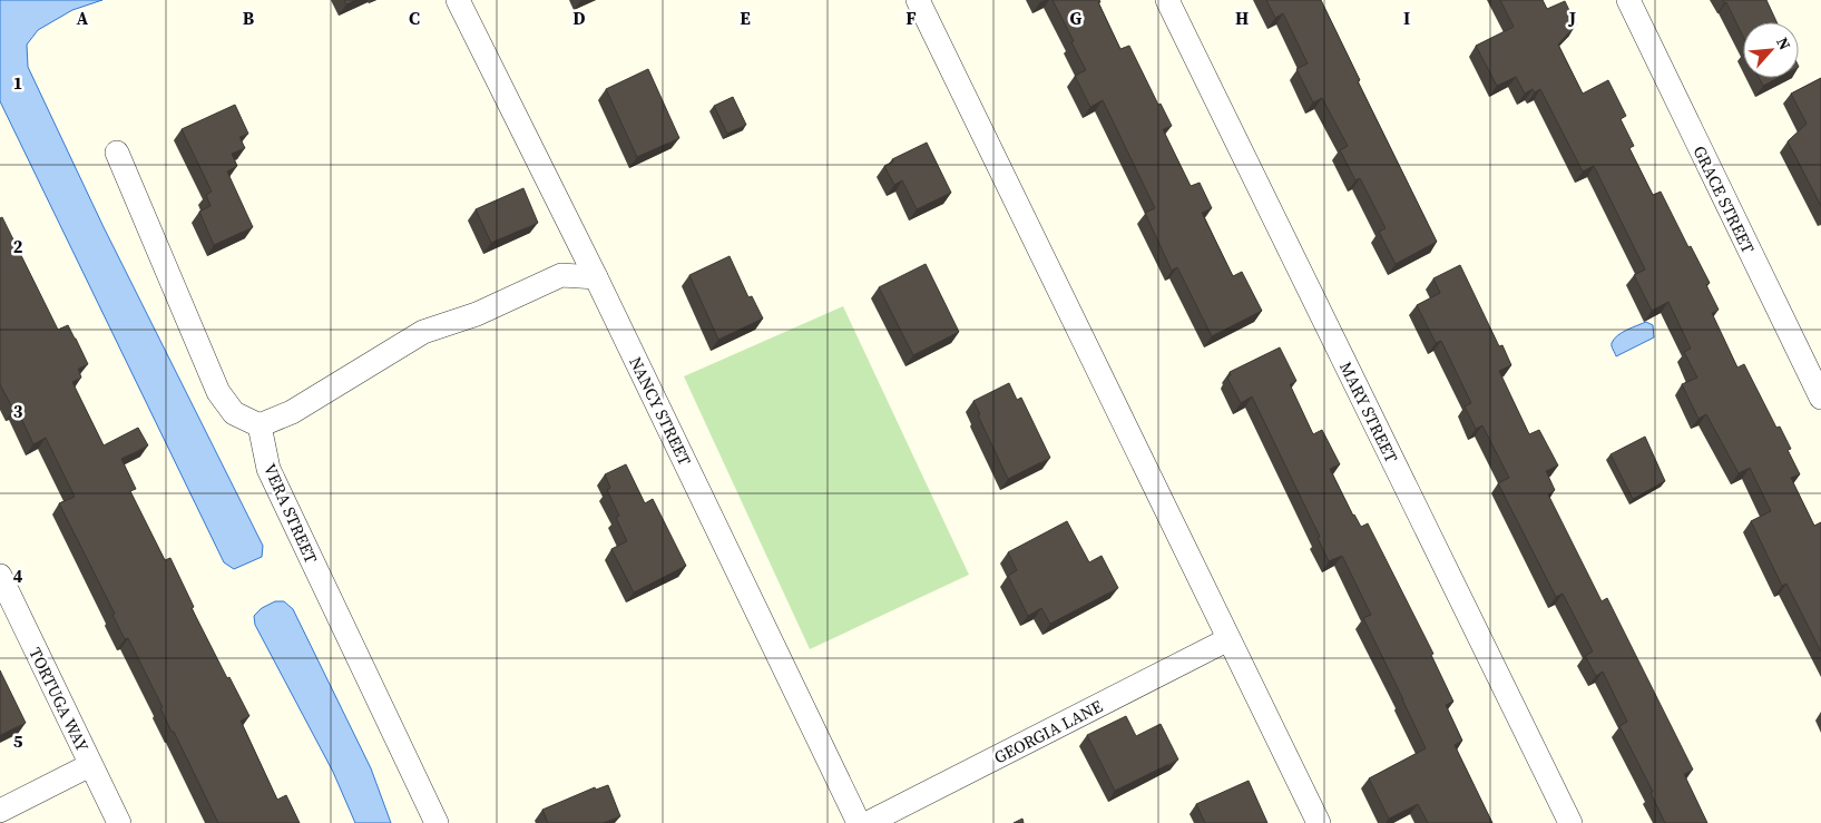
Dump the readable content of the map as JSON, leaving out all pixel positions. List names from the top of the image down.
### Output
{
  "streets": {
    "street": [
      "GRACE STREET",
      "NANCY STREET",
      "MARY STREET",
      "VERA STREET",
      "TORTUGA WAY",
      "GEORGIA LANE"
    ]
  },
  "north": "top right",
  "grid": {
    "columns": [
      "A",
      "B",
      "C",
      "D",
      "E",
      "F",
      "G",
      "H",
      "I",
      "J"
    ],
    "rows": [
      "1",
      "2",
      "3",
      "4",
      "5"
    ]
  }
}
